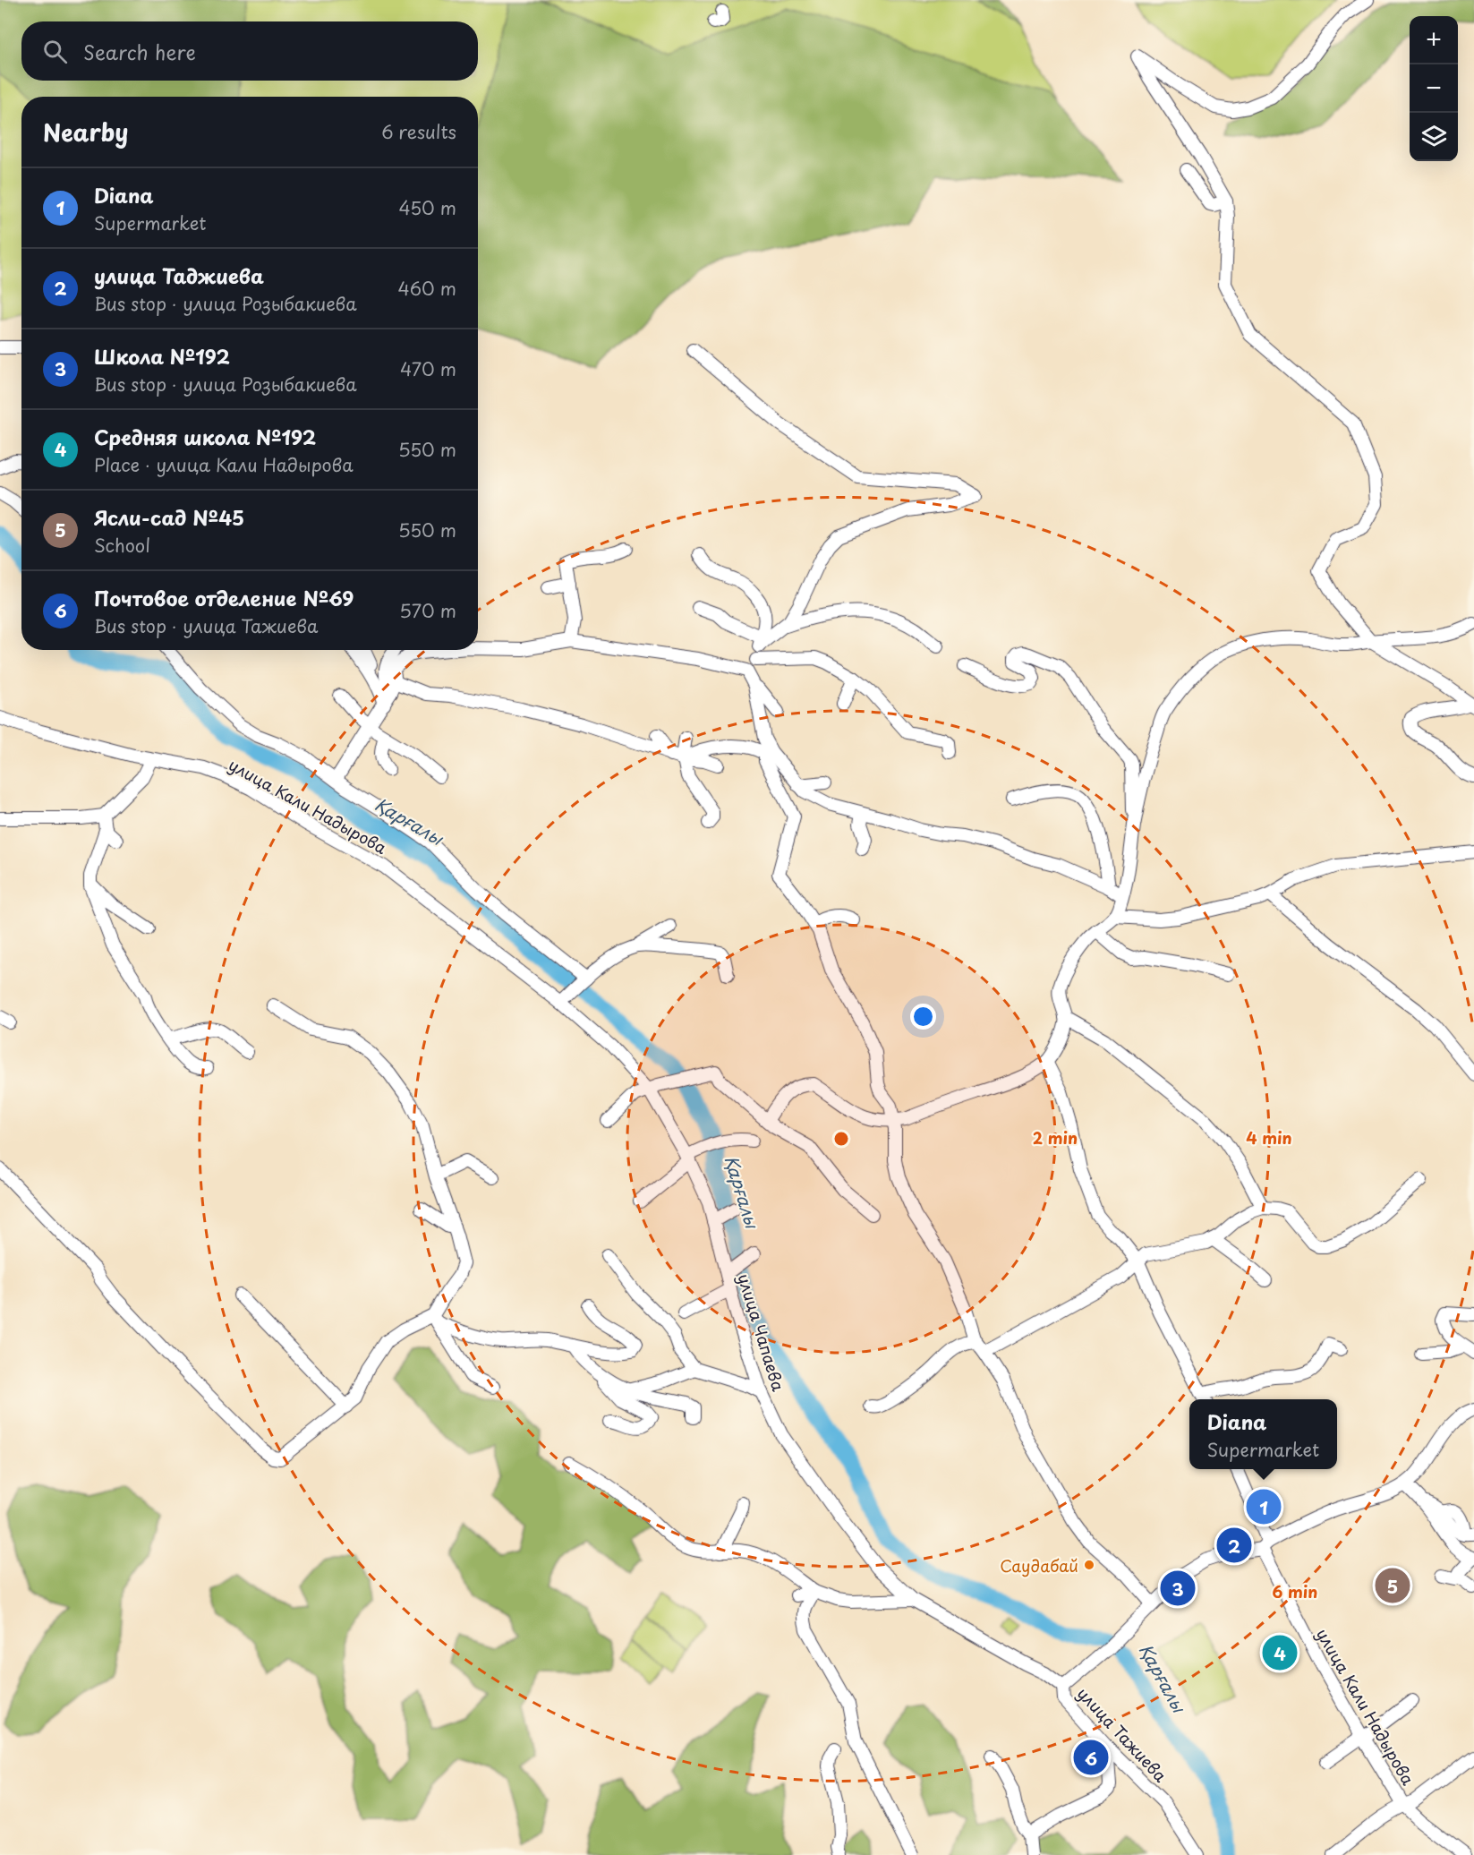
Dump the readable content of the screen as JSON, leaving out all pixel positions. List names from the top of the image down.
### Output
{
  "streets": {
    "street": ["улица Кали Надырова", "улица Чапаева", "улица Тажиева"]
  },
  "crossings": [
    ["улица Кали Надырова", "улица Чапаева"],
    ["улица Чапаева", "улица Тажиева"]
  ],
  "water": ["Қарғалы"],
  "places": ["Саудабай"],
  "page": {
    "map_buttons": ["+", "−"],
    "search": "Search here",
    "heading": ["Nearby", "6 results"],
    "list": [
      {
        "mark": "1",
        "name": "Diana",
        "note": "Supermarket",
        "value": "450 m"
      },
      {
        "mark": "2",
        "name": "улица Таджиева",
        "note": "Bus stop · улица Розыбакиева",
        "value": "460 m"
      },
      {
        "mark": "3",
        "name": "Школа №192",
        "note": "Bus stop · улица Розыбакиева",
        "value": "470 m"
      },
      {
        "mark": "4",
        "name": "Средняя школа №192",
        "note": "Place · улица Кали Надырова",
        "value": "550 m"
      },
      {
        "mark": "5",
        "name": "Ясли-сад №45",
        "note": "School",
        "value": "550 m"
      },
      {
        "mark": "6",
        "name": "Почтовое отделение №69",
        "note": "Bus stop · улица Тажиева",
        "value": "570 m"
      }
    ],
    "popup": ["Diana", "Supermarket"],
    "pins": [
      "1",
      "2",
      "5",
      "3",
      "4",
      "6"
    ]
  },
  "rings": ["2 min", "4 min", "6 min"]
}
